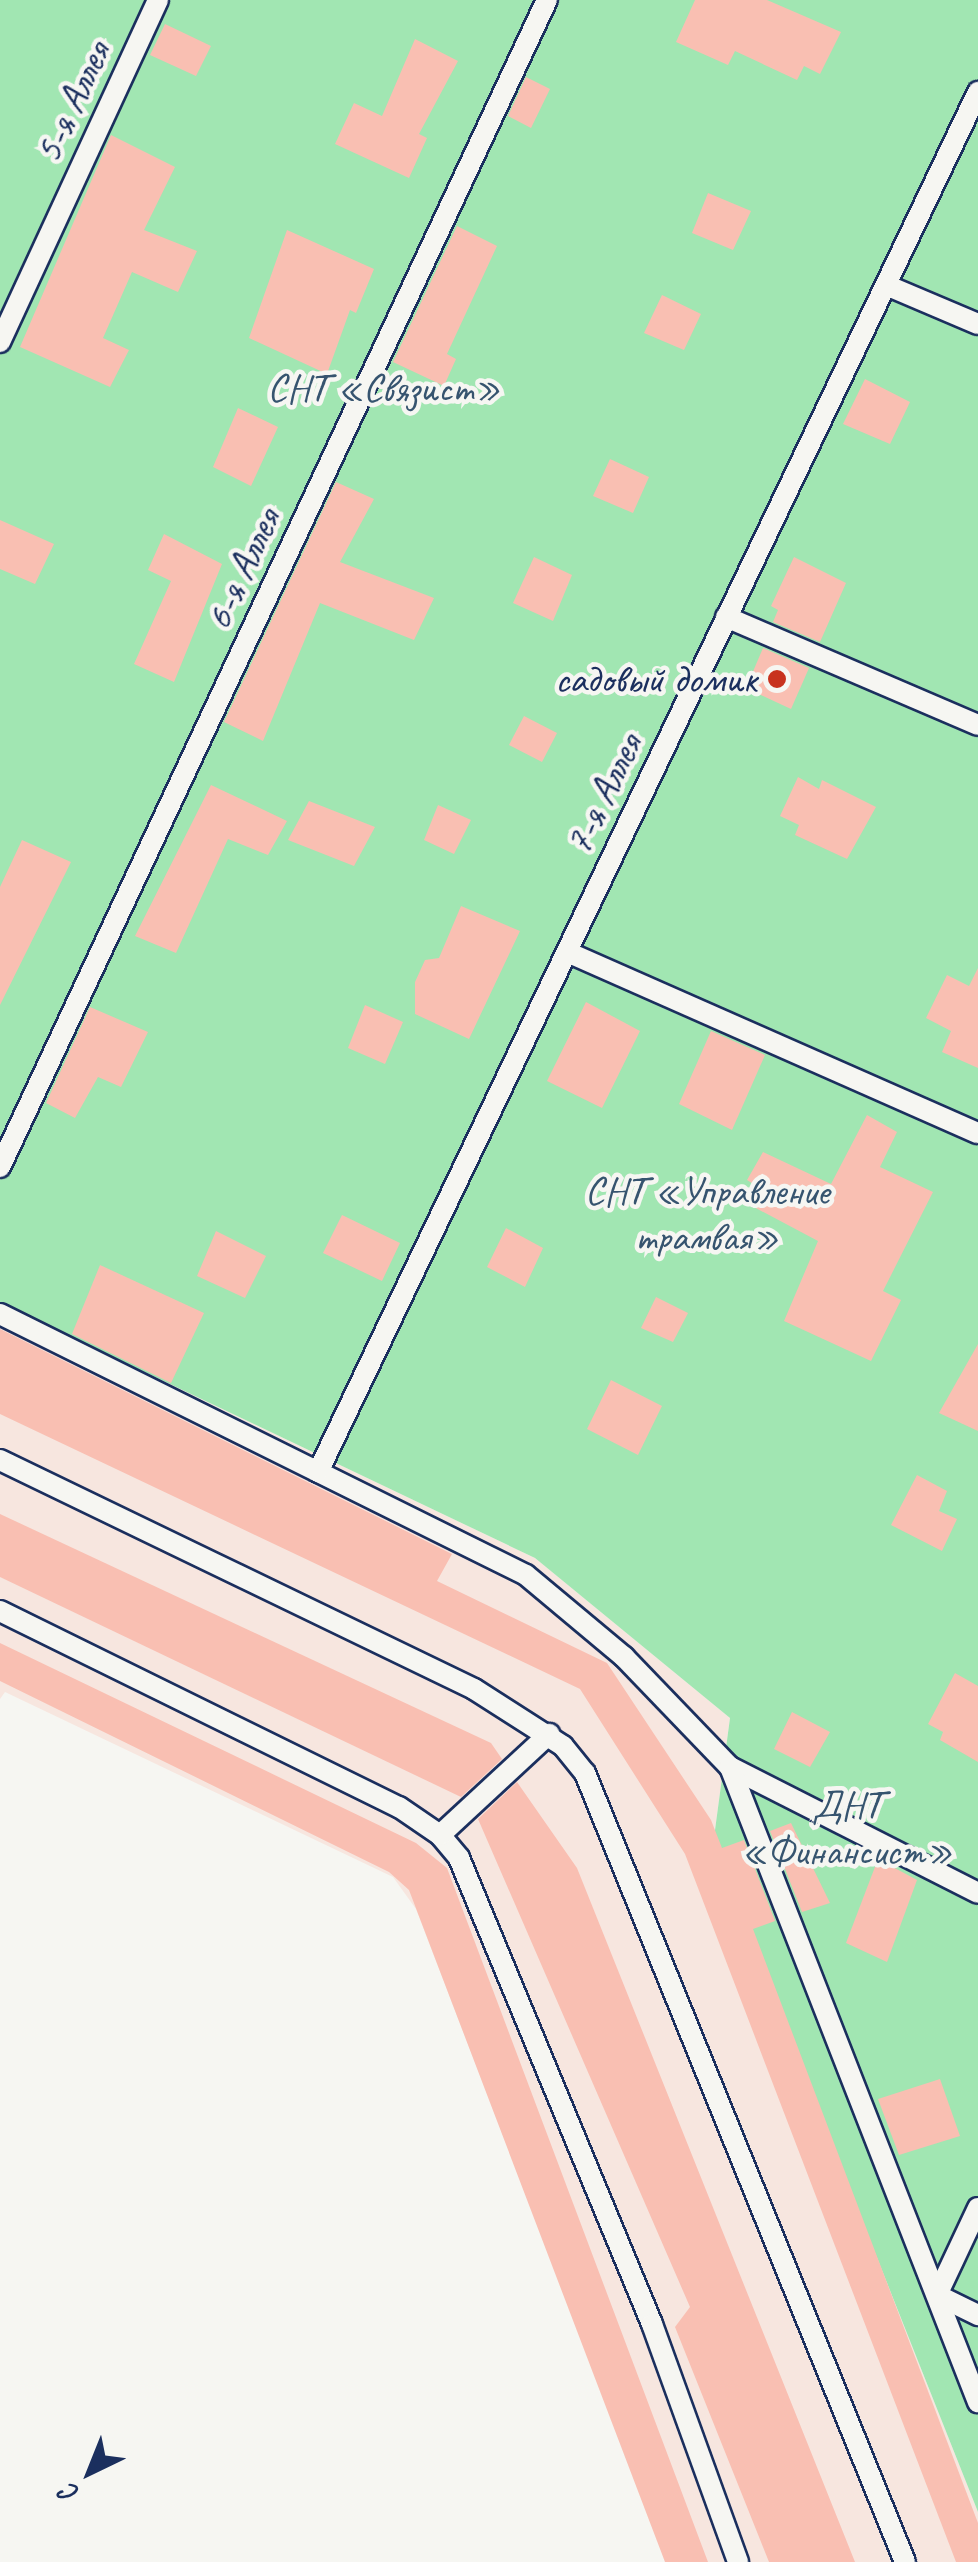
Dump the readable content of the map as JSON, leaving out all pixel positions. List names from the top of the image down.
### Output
{
  "streets": {
    "lane": ["5-я Аллея", "6-я Аллея", "7-я Аллея"]
  },
  "parks": ["СНТ «Связист»", "СНТ «Управление трамвая»", "ДНТ «Финансист»"],
  "places": ["садовый домик"],
  "north": "bottom left"
}
